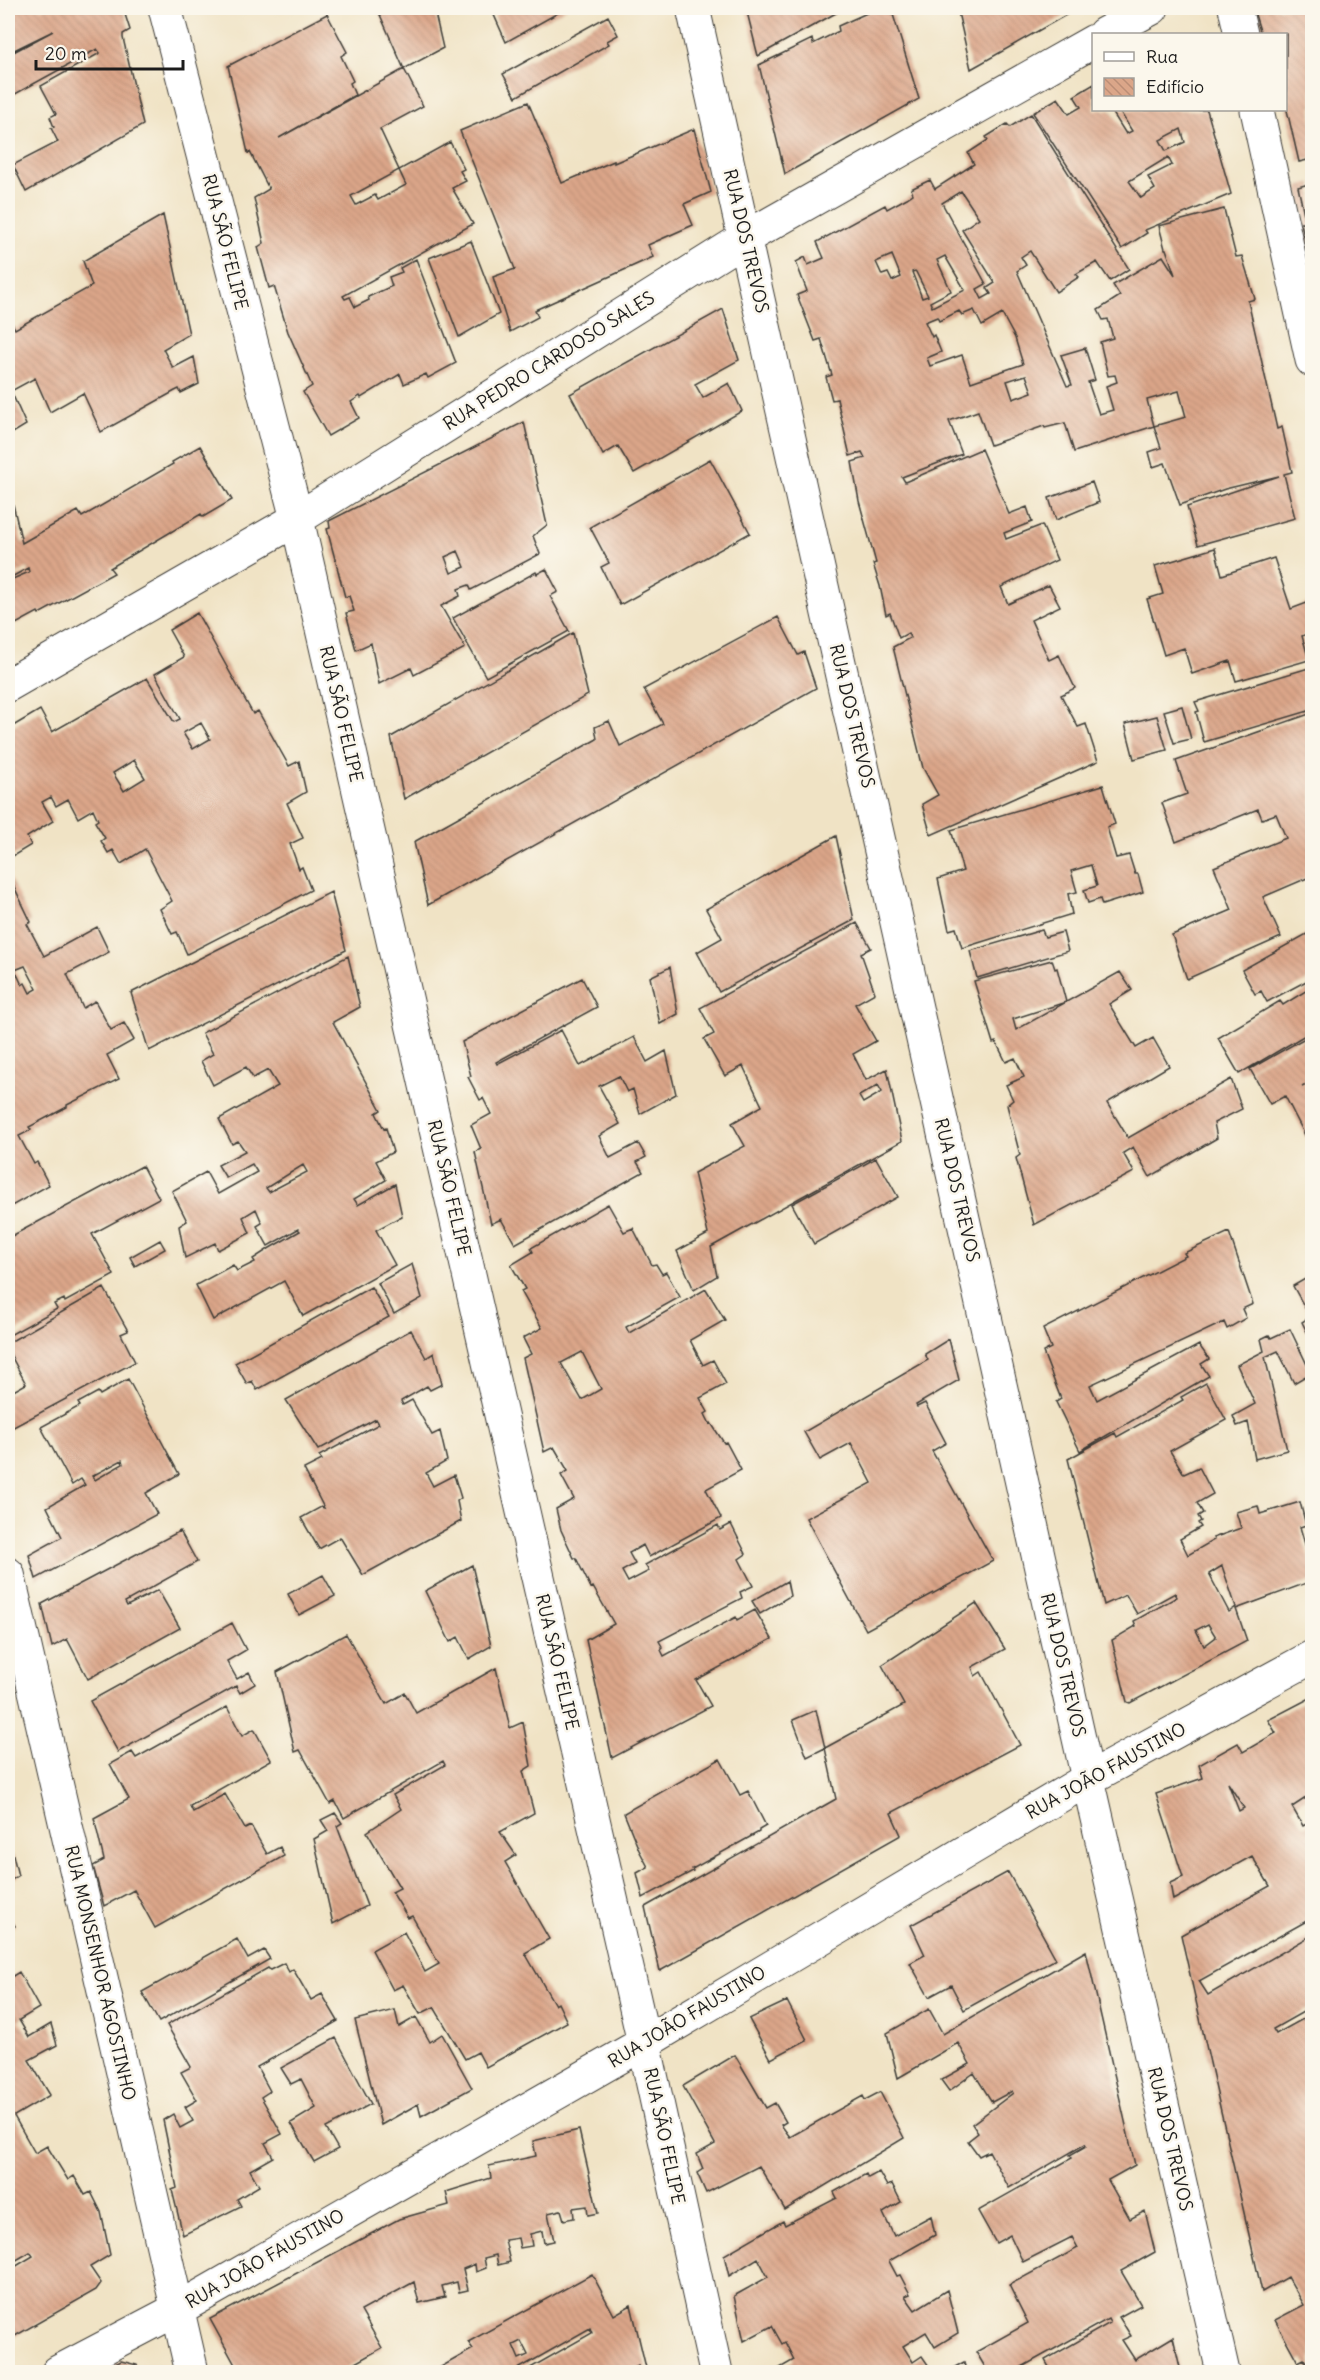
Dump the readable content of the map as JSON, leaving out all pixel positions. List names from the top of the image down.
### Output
{
  "streets": {
    "street": [
      "RUA DOS TREVOS",
      "RUA SÃO FELIPE",
      "RUA PEDRO CARDOSO SALES",
      "RUA JOÃO FAUSTINO",
      "RUA MONSENHOR AGOSTINHO"
    ]
  },
  "crossings": [
    ["RUA DOS TREVOS", "RUA PEDRO CARDOSO SALES"],
    ["RUA DOS TREVOS", "RUA JOÃO FAUSTINO"],
    ["RUA SÃO FELIPE", "RUA PEDRO CARDOSO SALES"],
    ["RUA SÃO FELIPE", "RUA JOÃO FAUSTINO"],
    ["RUA JOÃO FAUSTINO", "RUA MONSENHOR AGOSTINHO"]
  ],
  "legend": ["Rua", "Edifício"],
  "scale_bar": "20 m"
}
